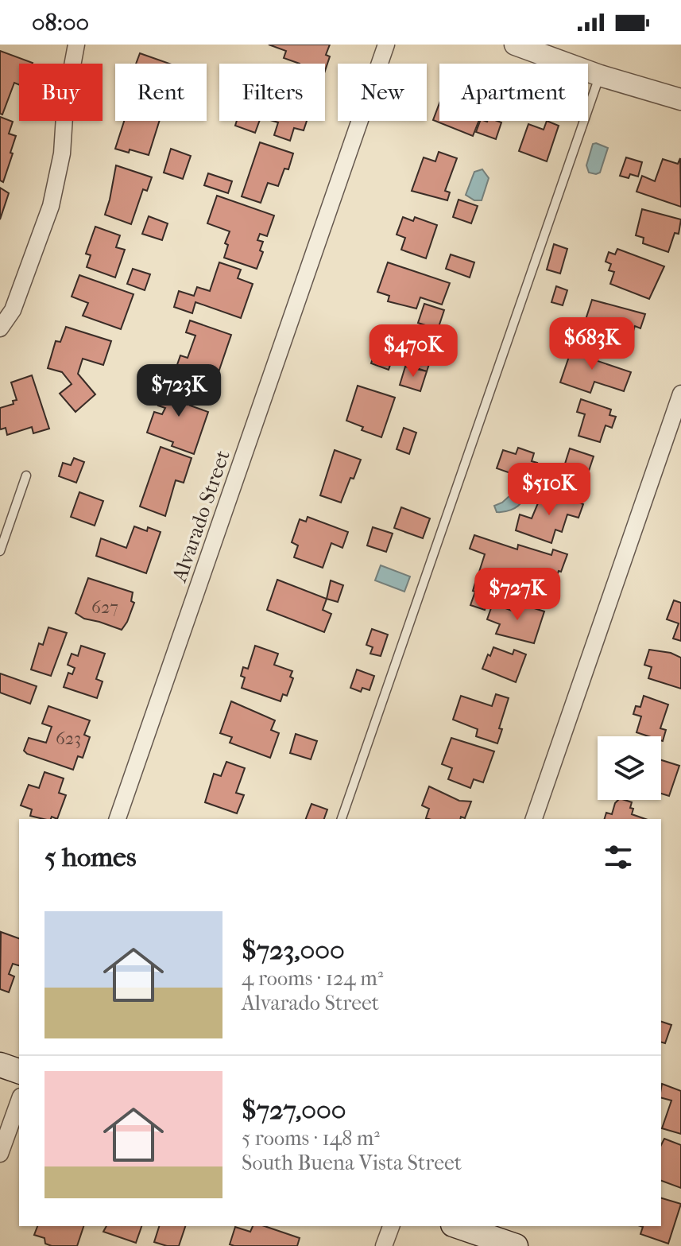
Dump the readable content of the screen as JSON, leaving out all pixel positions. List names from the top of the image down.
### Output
{
  "streets": {
    "street": ["Alvarado Street"]
  },
  "house_numbers": ["627", "623"],
  "page": {
    "status": "08:00",
    "chip": [
      "Buy",
      "Rent",
      "Filters",
      "New",
      "Apartment"
    ],
    "price": [
      "$683K",
      "$470K",
      "$723K",
      "$510K",
      "$727K"
    ],
    "heading": "5 homes",
    "list": [
      {
        "name": "$723,000",
        "note": "4 rooms · 124 m² · Alvarado Street"
      },
      {
        "name": "$727,000",
        "note": "5 rooms · 148 m² · South Buena Vista Street"
      }
    ]
  }
}
